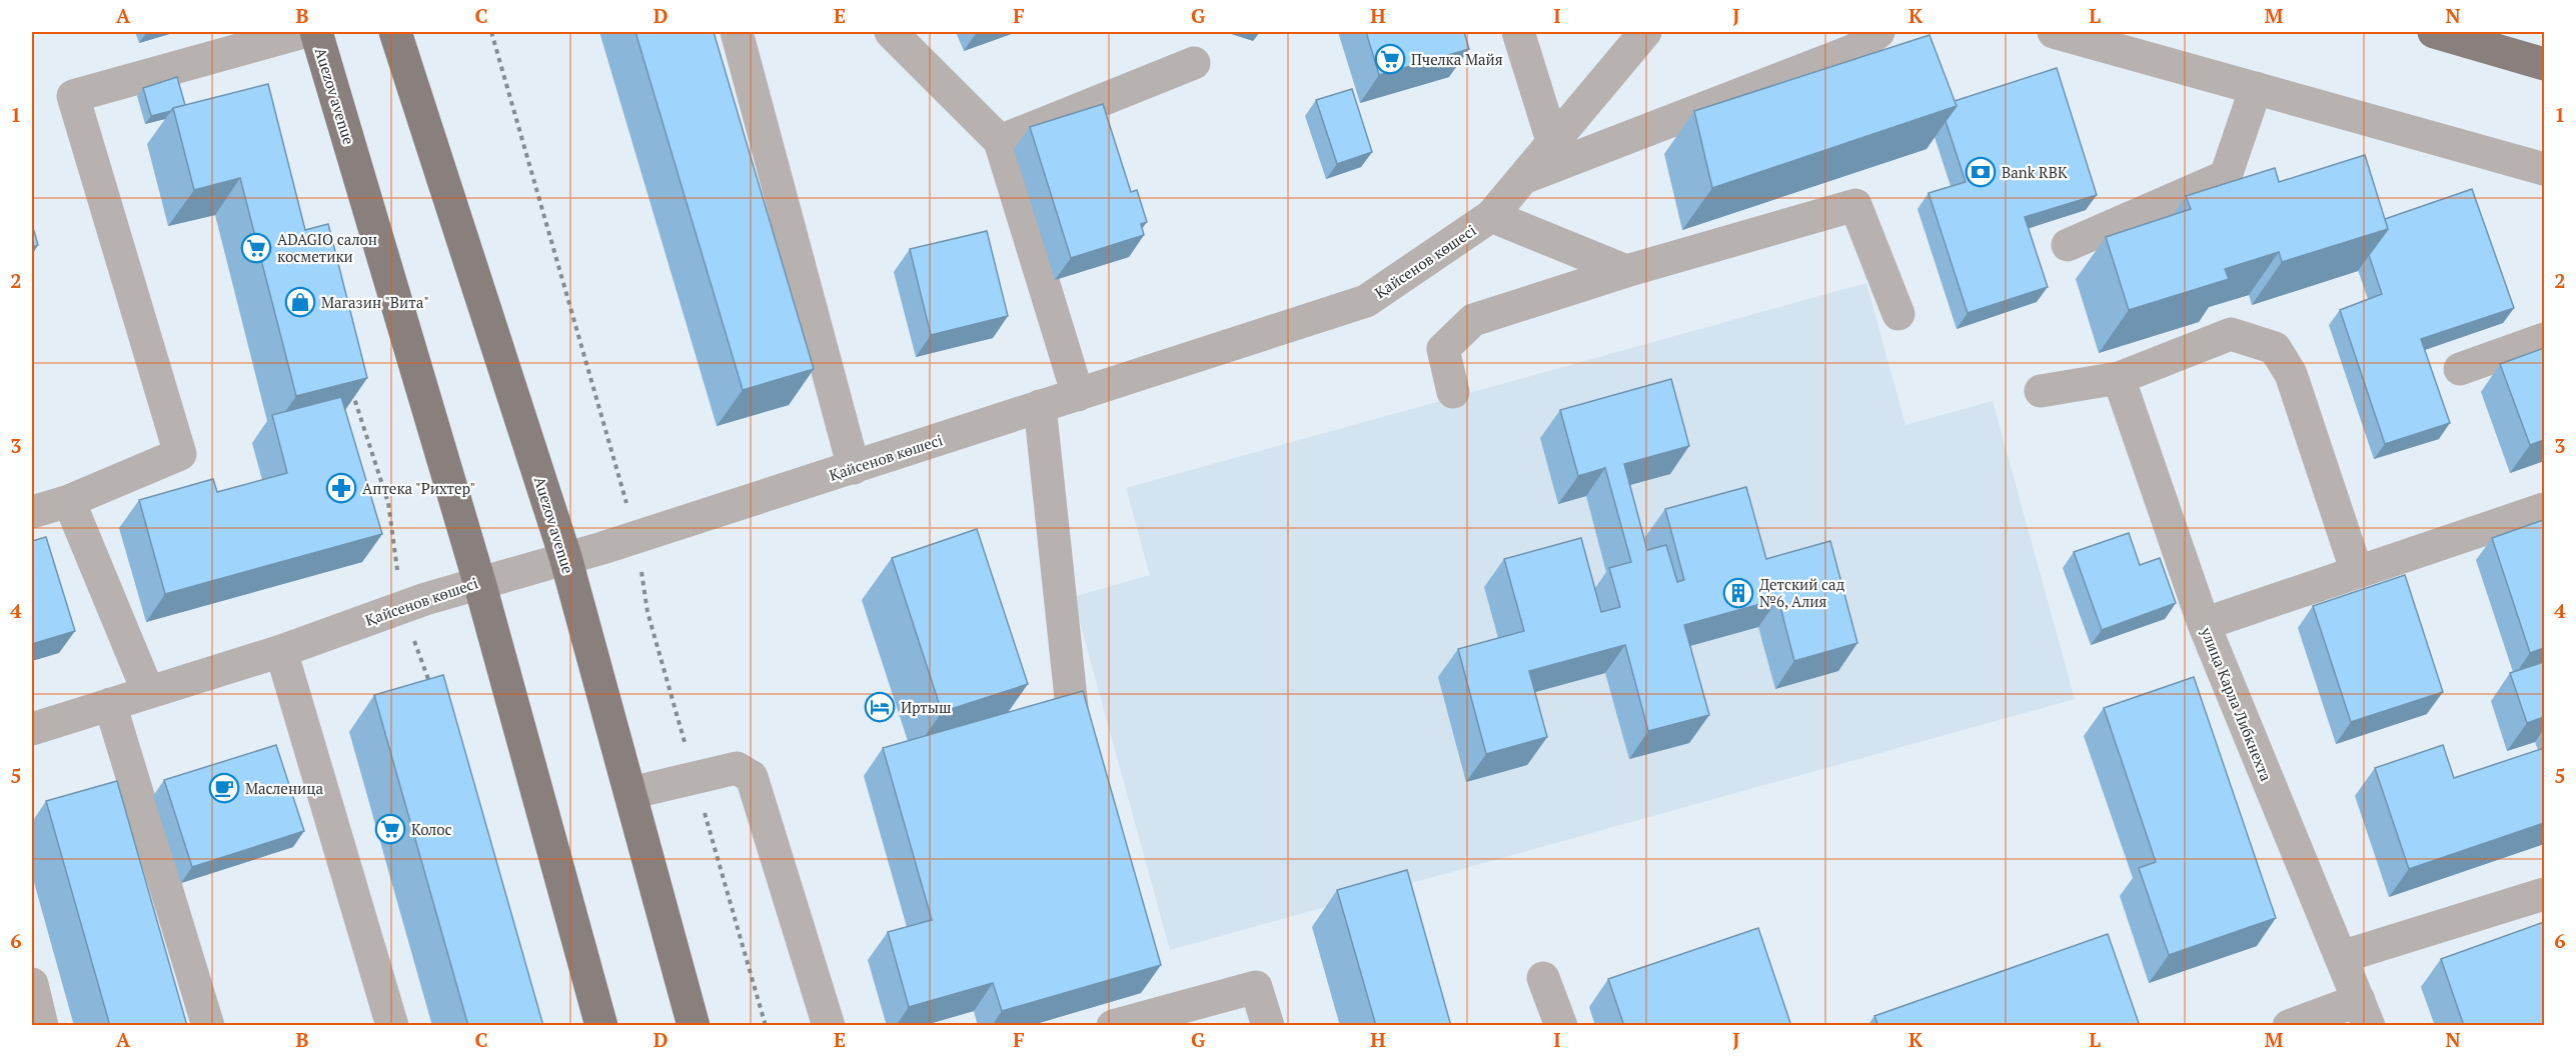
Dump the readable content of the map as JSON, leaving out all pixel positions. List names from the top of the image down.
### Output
{
  "streets": {
    "main road": ["Auezov avenue"],
    "street": ["Қайсенов көшесі", "улица Карла Либкнехта"]
  },
  "crossings": [
    ["Auezov avenue", "Қайсенов көшесі"]
  ],
  "places": {
    "supermarket": ["Пчелка Майя", "ADAGIO салон косметики", "Колос"],
    "bank": ["Bank RBK"],
    "shop": ["Магазин \"Вита\""],
    "pharmacy": ["Аптека \"Рихтер\""],
    "building": ["Детский сад №6, Алия"],
    "hotel": ["Иртыш"],
    "cafe": ["Масленица"]
  },
  "grid": {
    "columns": [
      "A",
      "B",
      "C",
      "D",
      "E",
      "F",
      "G",
      "H",
      "I",
      "J",
      "K",
      "L",
      "M",
      "N"
    ],
    "rows": [
      "1",
      "2",
      "3",
      "4",
      "5",
      "6"
    ]
  }
}
